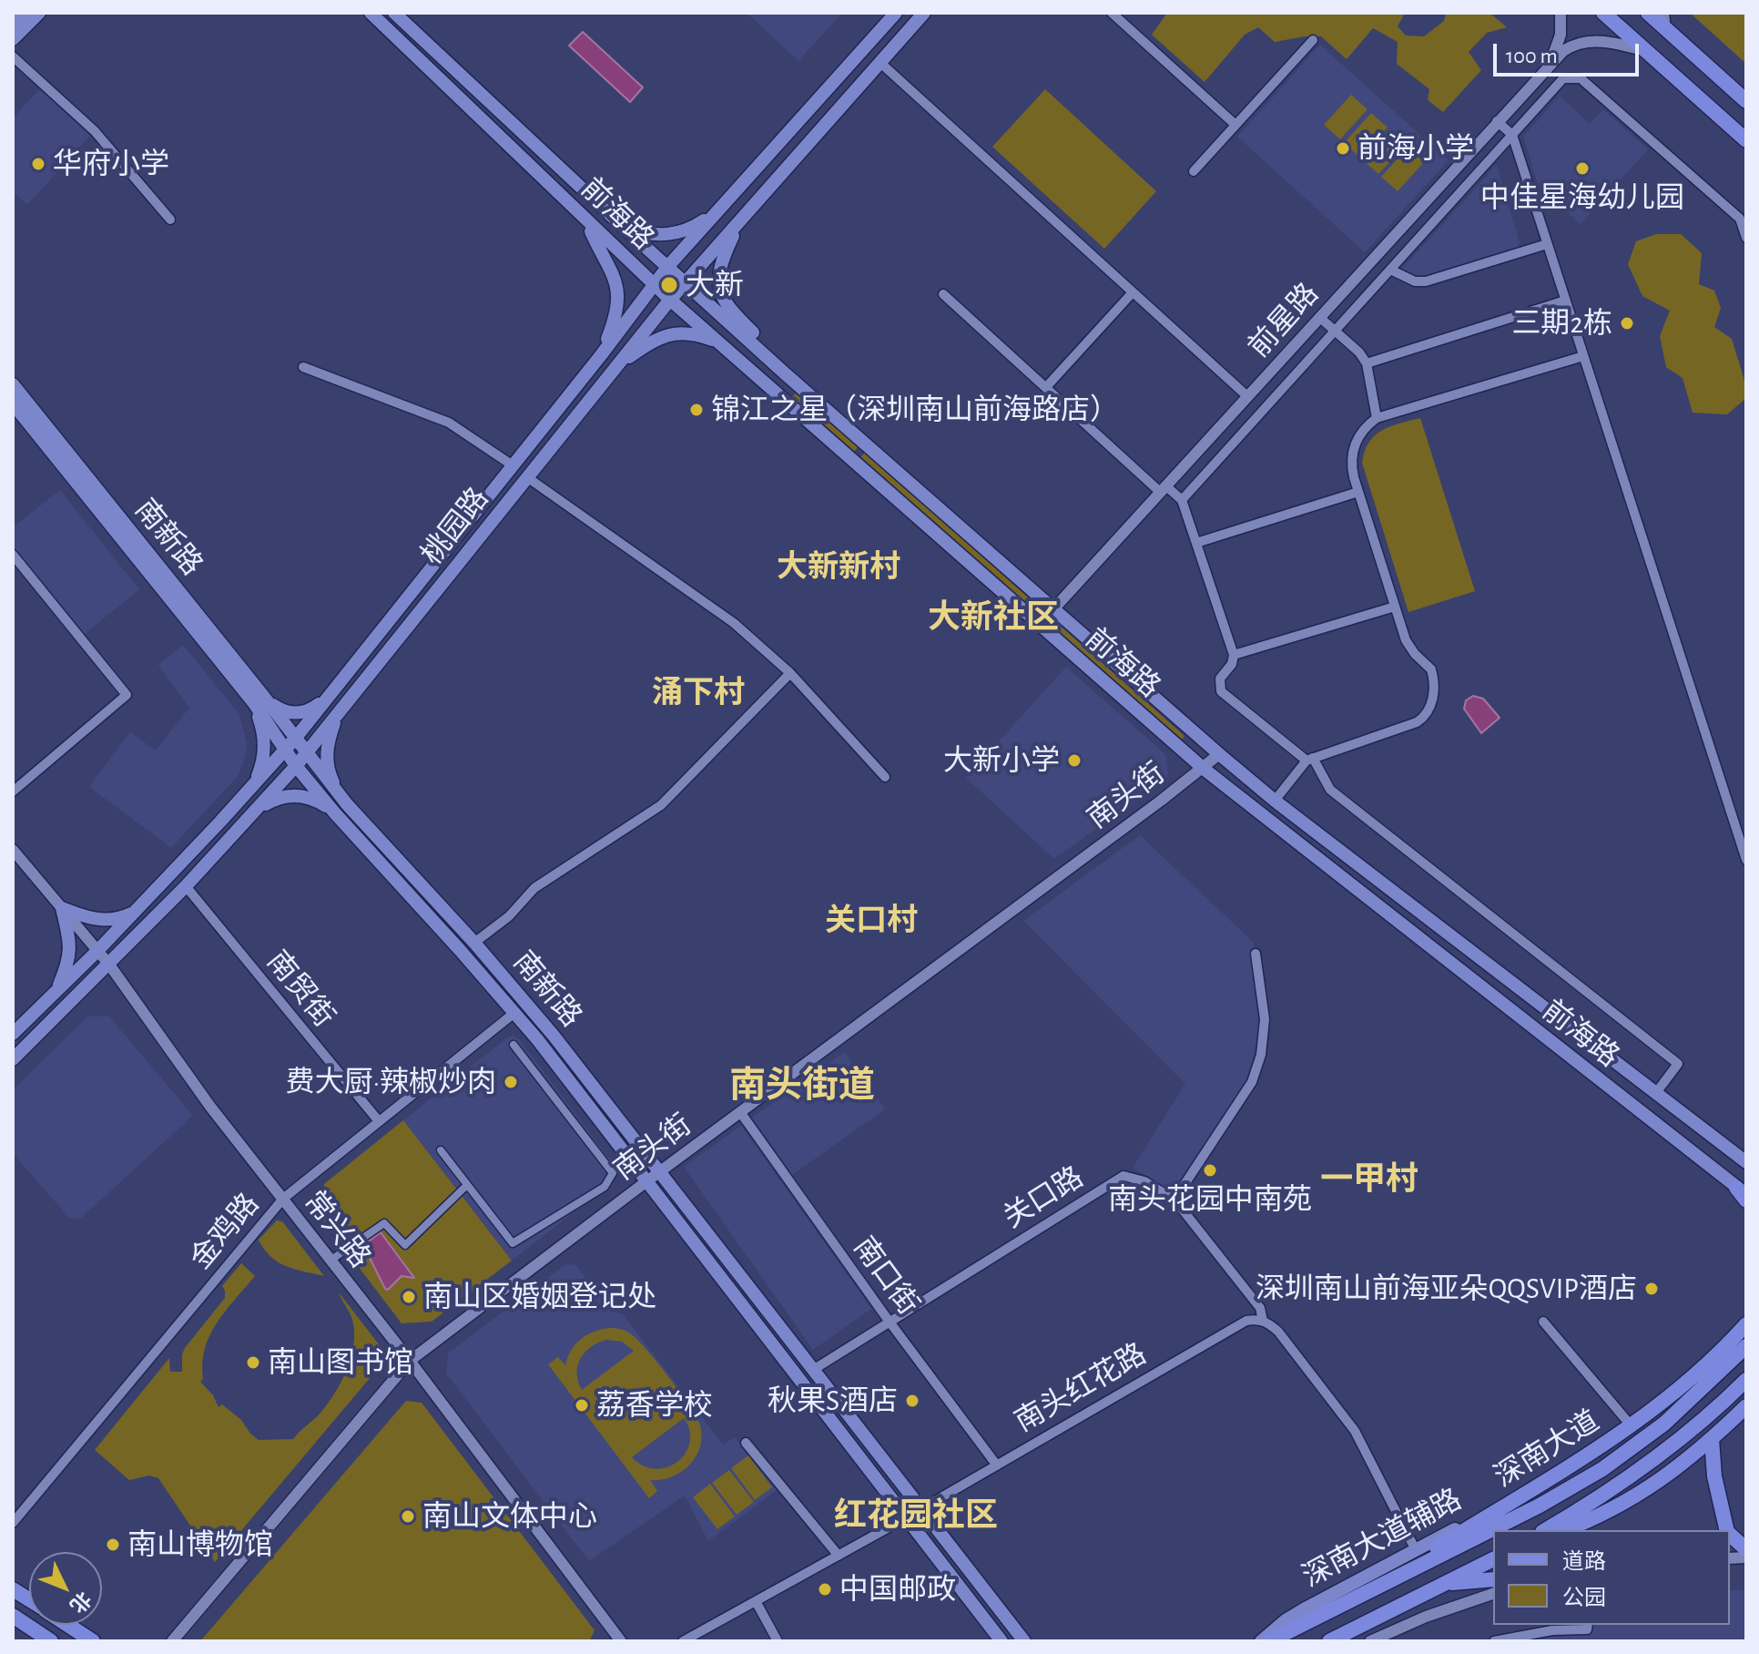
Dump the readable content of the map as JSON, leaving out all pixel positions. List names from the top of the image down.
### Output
{
  "streets": {
    "main road": [
      "前海路",
      "桃园路",
      "南新路",
      "深南大道",
      "深南大道辅路"
    ],
    "street": [
      "前星路",
      "南头街",
      "南贸街",
      "关口路",
      "常兴路",
      "金鸡路",
      "南口街",
      "南头红花路"
    ]
  },
  "crossings": [
    ["前海路", "前星路"],
    ["前海路", "桃园路"],
    ["前海路", "南头街"],
    ["桃园路", "南新路"],
    ["桃园路", "南贸街"],
    ["桃园路", "常兴路"],
    ["南新路", "南头街"],
    ["南新路", "关口路"],
    ["南新路", "金鸡路"],
    ["南新路", "南头红花路"],
    ["南头街", "常兴路"],
    ["南头街", "南口街"],
    ["南贸街", "金鸡路"],
    ["关口路", "南口街"],
    ["关口路", "南头红花路"],
    ["常兴路", "金鸡路"],
    ["南口街", "南头红花路"],
    ["深南大道", "深南大道辅路"]
  ],
  "districts": [
    "大新新村",
    "大新社区",
    "涌下村",
    "关口村",
    "南头街道",
    "一甲村",
    "红花园社区"
  ],
  "places": [
    "前海小学",
    "华府小学",
    "中佳星海幼儿园",
    "大新",
    "三期2栋",
    "锦江之星（深圳南山前海路店）",
    "大新小学",
    "费大厨·辣椒炒肉",
    "南头花园中南苑",
    "深圳南山前海亚朵QQSVIP酒店",
    "南山区婚姻登记处",
    "南山图书馆",
    "秋果S酒店",
    "荔香学校",
    "南山文体中心",
    "南山博物馆",
    "中国邮政"
  ],
  "legend": ["道路", "公园"],
  "scale_bar": "100 m",
  "north": "bottom right"
}
